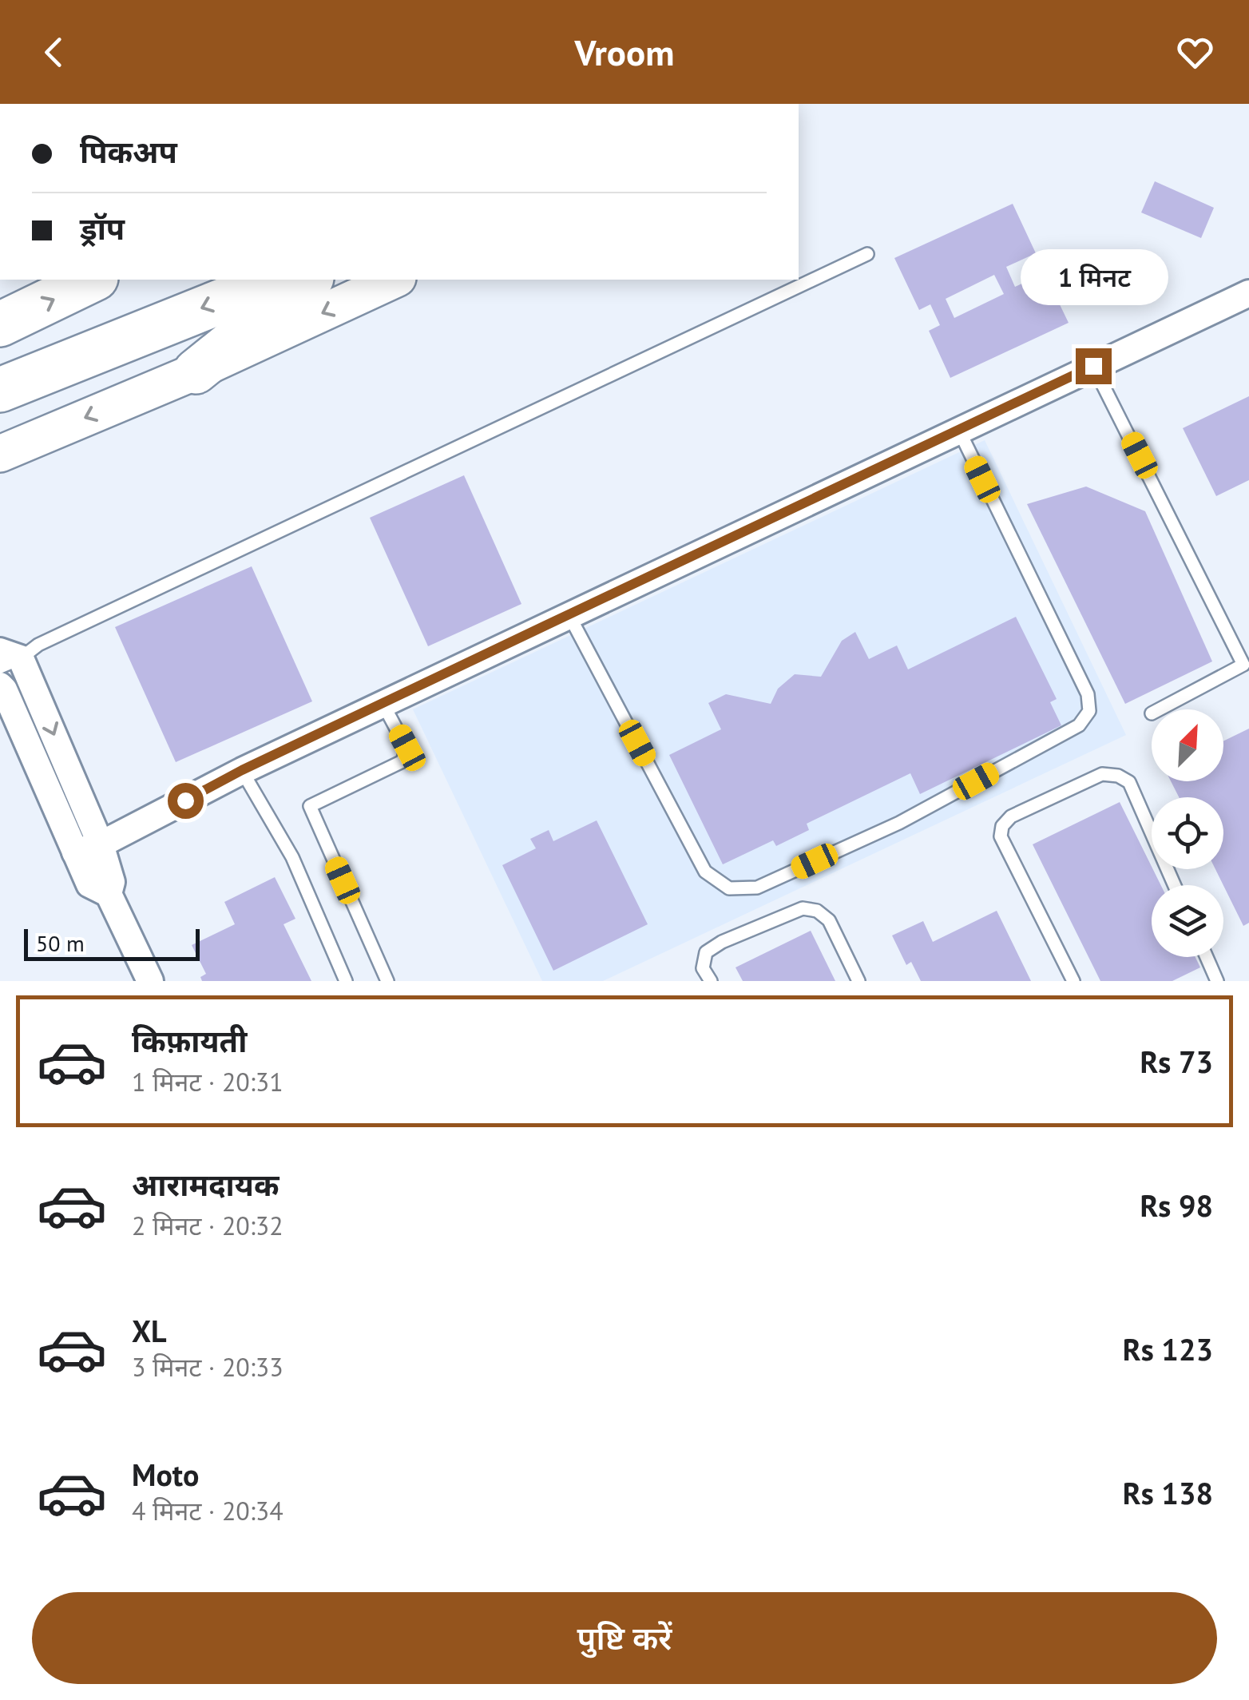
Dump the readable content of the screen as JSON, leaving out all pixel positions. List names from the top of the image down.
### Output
{
  "scale_bar": "50 m",
  "north": "top right",
  "page": {
    "header": "Vroom",
    "banner": ["पिकअप", "ड्रॉप"],
    "bubble": "1 मिनट",
    "scale": "50 m",
    "list": [
      {
        "name": "किफ़ायती",
        "note": "1 मिनट · 20:31",
        "value": "Rs 73"
      },
      {
        "name": "आरामदायक",
        "note": "2 मिनट · 20:32",
        "value": "Rs 98"
      },
      {
        "name": "XL",
        "note": "3 मिनट · 20:33",
        "value": "Rs 123"
      },
      {
        "name": "Moto",
        "note": "4 मिनट · 20:34",
        "value": "Rs 138"
      }
    ],
    "buttons": "पुष्टि करें"
  }
}
